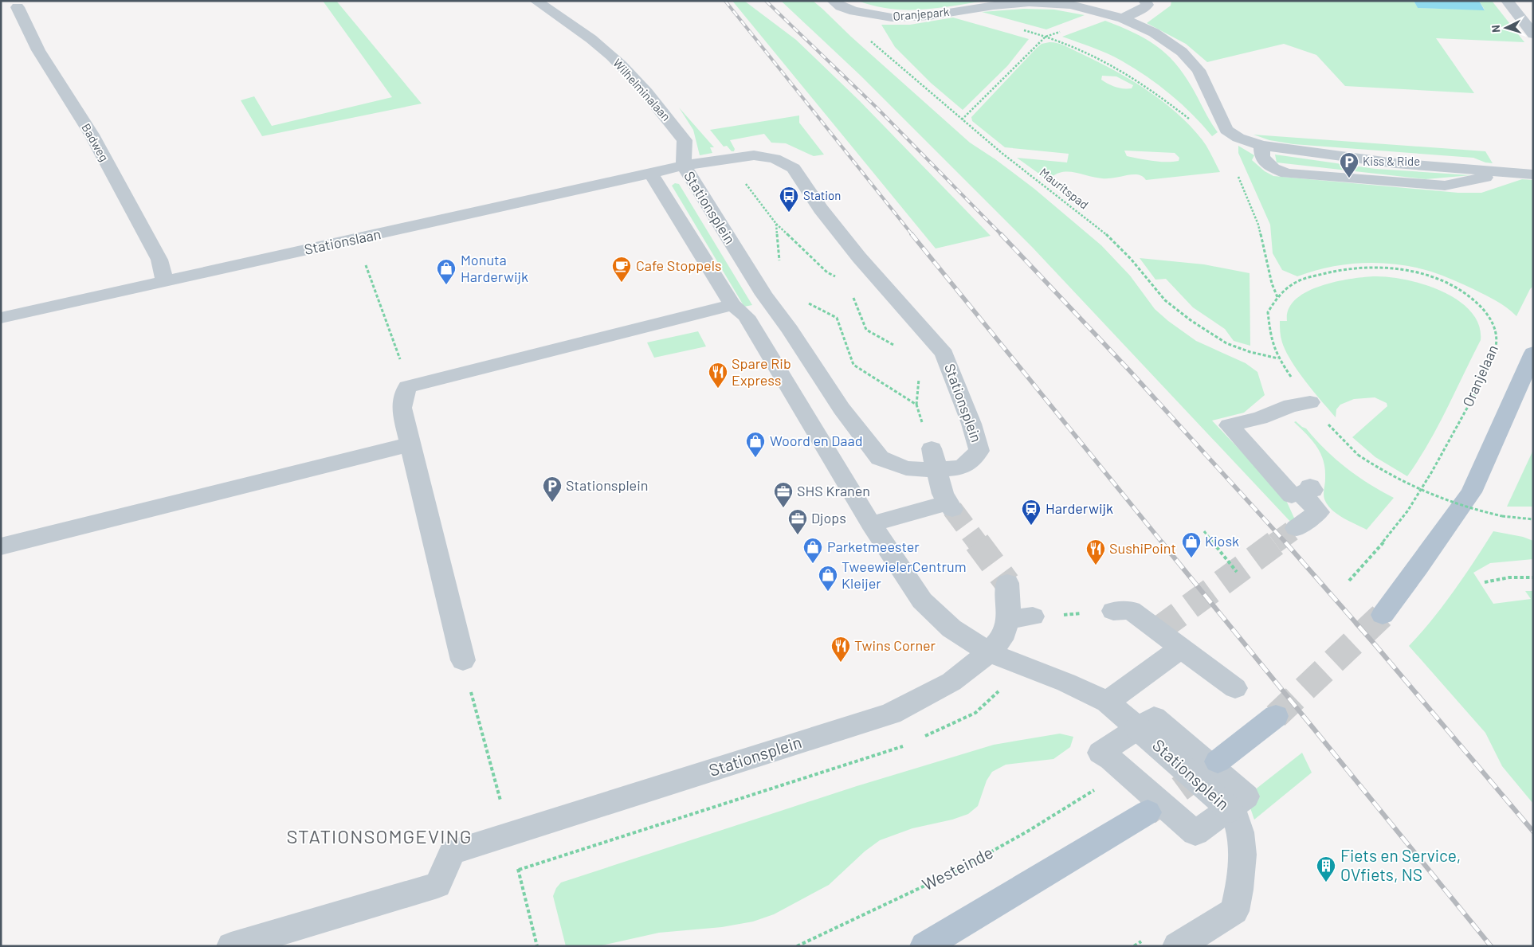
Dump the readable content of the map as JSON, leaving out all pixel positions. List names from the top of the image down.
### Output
{
  "streets": {
    "street": [
      "Oranjepark",
      "Wilhelminalaan",
      "Badweg",
      "Stationsplein",
      "Stationslaan"
    ],
    "path": ["Mauritspad", "Oranjelaan", "Westeinde"]
  },
  "crossings": [
    ["Oranjepark", "Mauritspad"],
    ["Oranjepark", "Oranjelaan"],
    ["Wilhelminalaan", "Stationsplein"],
    ["Wilhelminalaan", "Stationslaan"],
    ["Badweg", "Stationslaan"],
    ["Stationsplein", "Stationslaan"]
  ],
  "districts": ["STATIONSOMGEVING"],
  "places": {
    "parking": ["Kiss & Ride", "Stationsplein"],
    "bus stop": ["Station"],
    "cafe": ["Cafe Stoppels"],
    "shop": [
      "Monuta Harderwijk",
      "Woord en Daad",
      "Kiosk",
      "Parketmeester",
      "TweewielerCentrum Kleijer"
    ],
    "restaurant": ["Spare Rib Express", "SushiPoint", "Twins Corner"],
    "office": ["SHS Kranen", "Djops"],
    "station": ["Harderwijk"],
    "building": ["Fiets en Service, OVfiets, NS"]
  },
  "north": "left"
}
